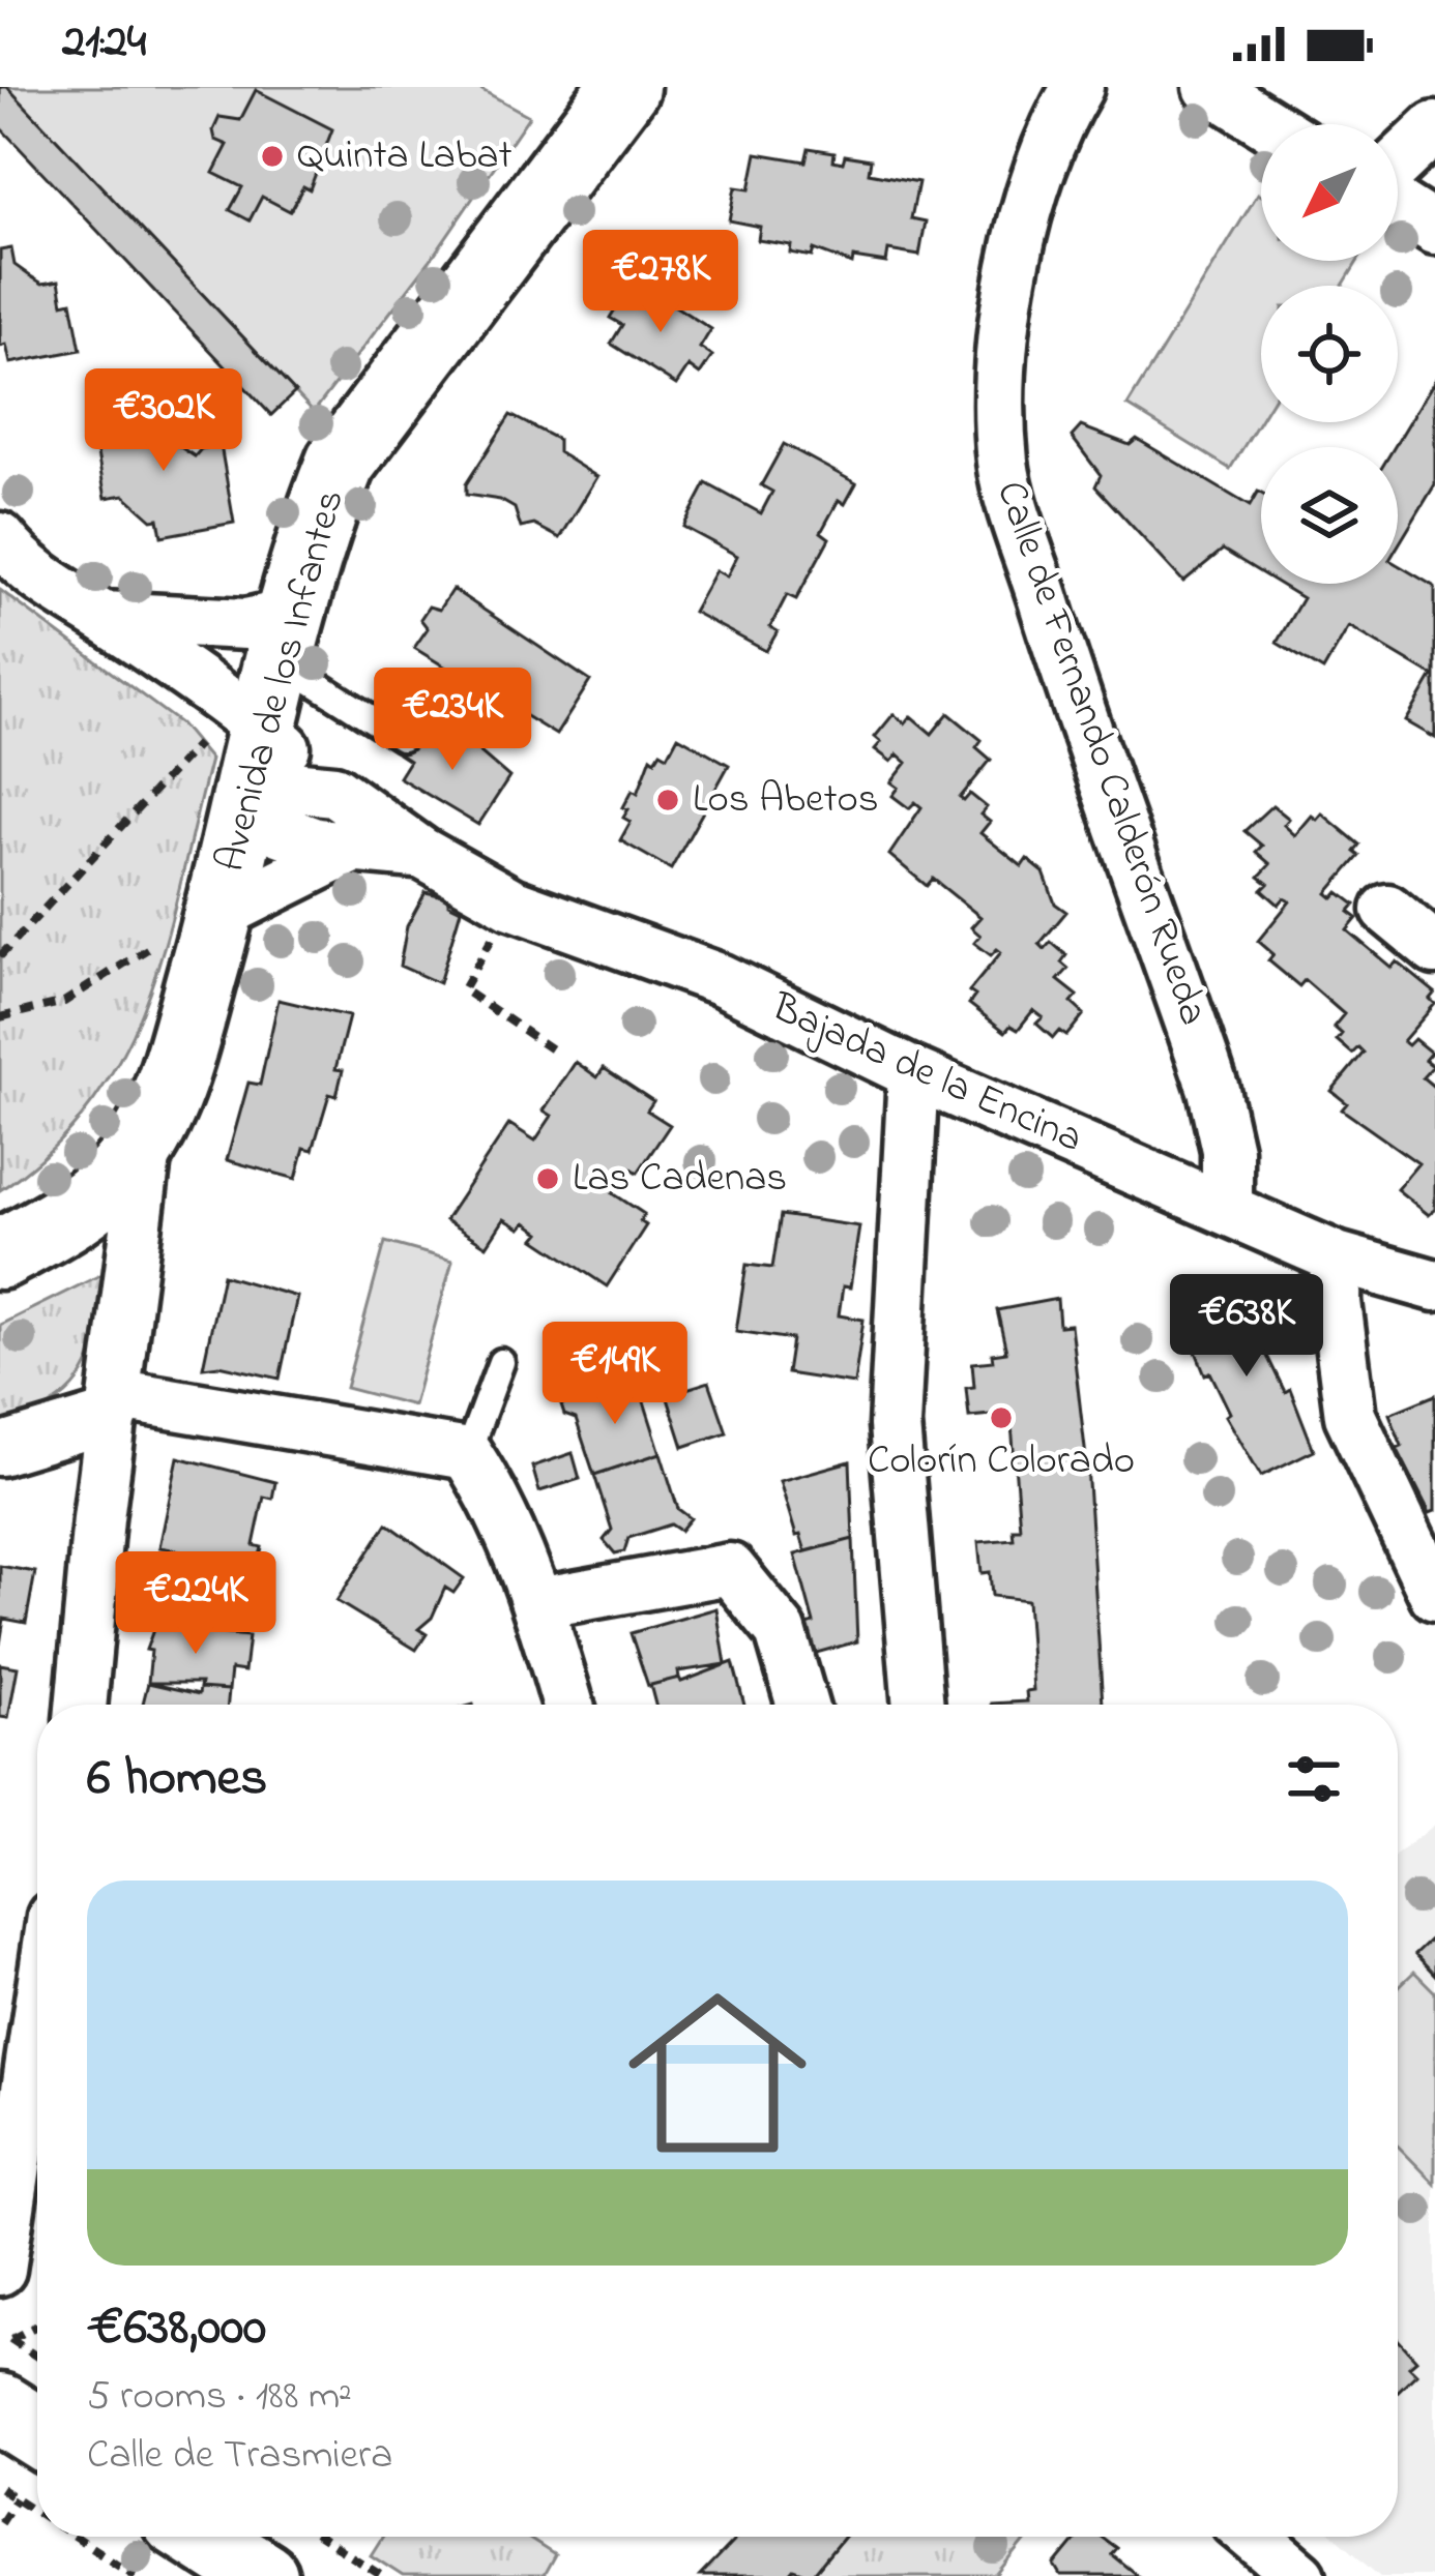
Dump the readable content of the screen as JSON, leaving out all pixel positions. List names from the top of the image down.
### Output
{
  "streets": {
    "main road": ["Avenida de los Infantes"],
    "street": ["Calle de Fernando Calderón Rueda", "Bajada de la Encina"]
  },
  "crossings": [
    ["Avenida de los Infantes", "Bajada de la Encina"],
    ["Calle de Fernando Calderón Rueda", "Bajada de la Encina"]
  ],
  "places": [
    "Quinta Labat",
    "Los Abetos",
    "Las Cadenas",
    "Colorín Colorado"
  ],
  "north": "bottom left",
  "page": {
    "status": "21:24",
    "price": [
      "€278K",
      "€302K",
      "€234K",
      "€638K",
      "€149K",
      "€224K"
    ],
    "heading": "6 homes",
    "list": [
      {
        "name": "€638,000",
        "note": "5 rooms · 188 m² · Calle de Trasmiera"
      }
    ]
  }
}
